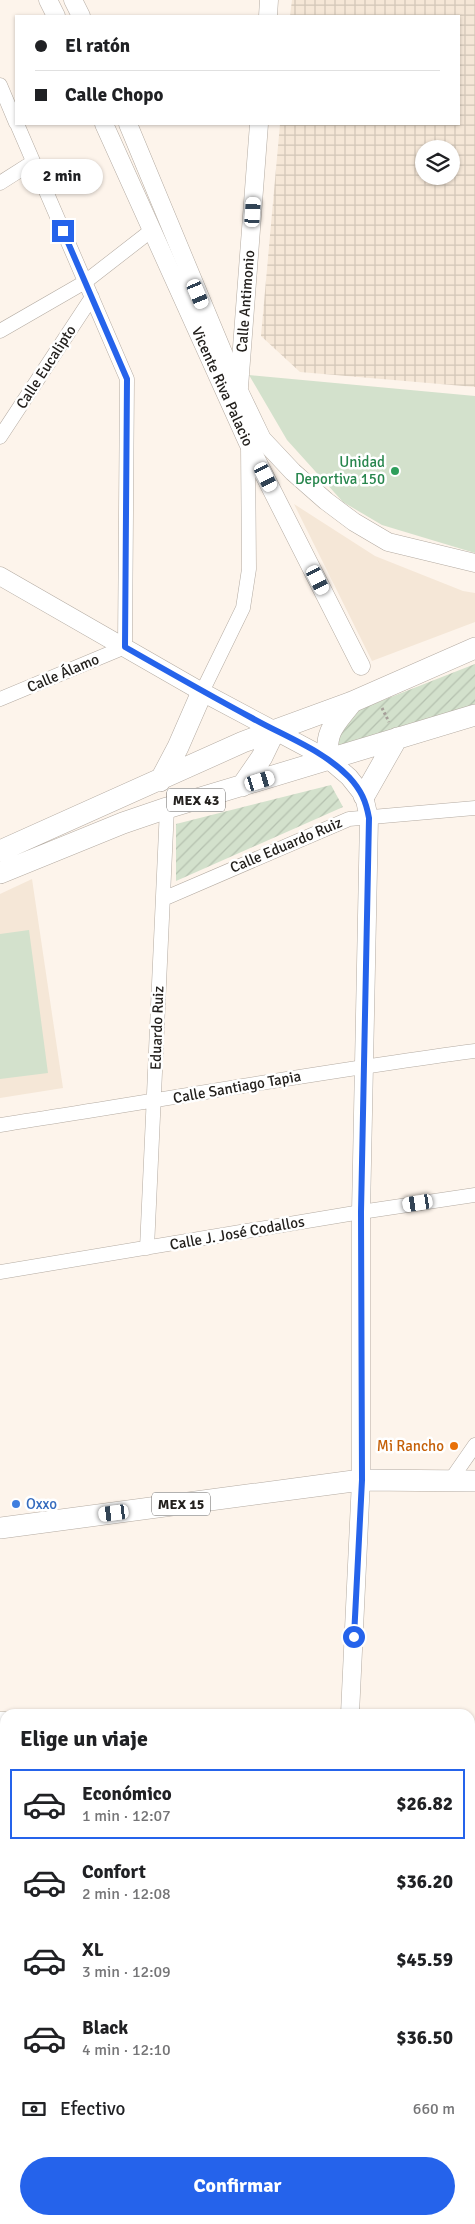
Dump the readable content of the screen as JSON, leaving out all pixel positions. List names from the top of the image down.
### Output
{
  "streets": {
    "main road": ["MEX 43", "MEX 15"],
    "street": [
      "Calle Antimonio",
      "Calle Eucalipto",
      "Vicente Riva Palacio",
      "Calle Álamo",
      "Calle Eduardo Ruiz",
      "Eduardo Ruiz",
      "Calle Santiago Tapia",
      "Calle J. José Codallos"
    ]
  },
  "crossings": [
    ["Calle Antimonio", "Vicente Riva Palacio"],
    ["MEX 43", "Eduardo Ruiz"],
    ["Calle Eduardo Ruiz", "Eduardo Ruiz"],
    ["Eduardo Ruiz", "Calle Santiago Tapia"],
    ["Eduardo Ruiz", "Calle J. José Codallos"]
  ],
  "places": ["Unidad Deportiva 150", "Mi Rancho", "Oxxo"],
  "page": {
    "banner": ["El ratón", "Calle Chopo"],
    "bubble": "2 min",
    "heading": "Elige un viaje",
    "list": [
      {
        "name": "Económico",
        "note": "1 min · 12:07",
        "value": "$26.82"
      },
      {
        "name": "Confort",
        "note": "2 min · 12:08",
        "value": "$36.20"
      },
      {
        "name": "XL",
        "note": "3 min · 12:09",
        "value": "$45.59"
      },
      {
        "name": "Black",
        "note": "4 min · 12:10",
        "value": "$36.50"
      }
    ],
    "pay": ["Efectivo", "660 m"],
    "buttons": "Confirmar"
  }
}
